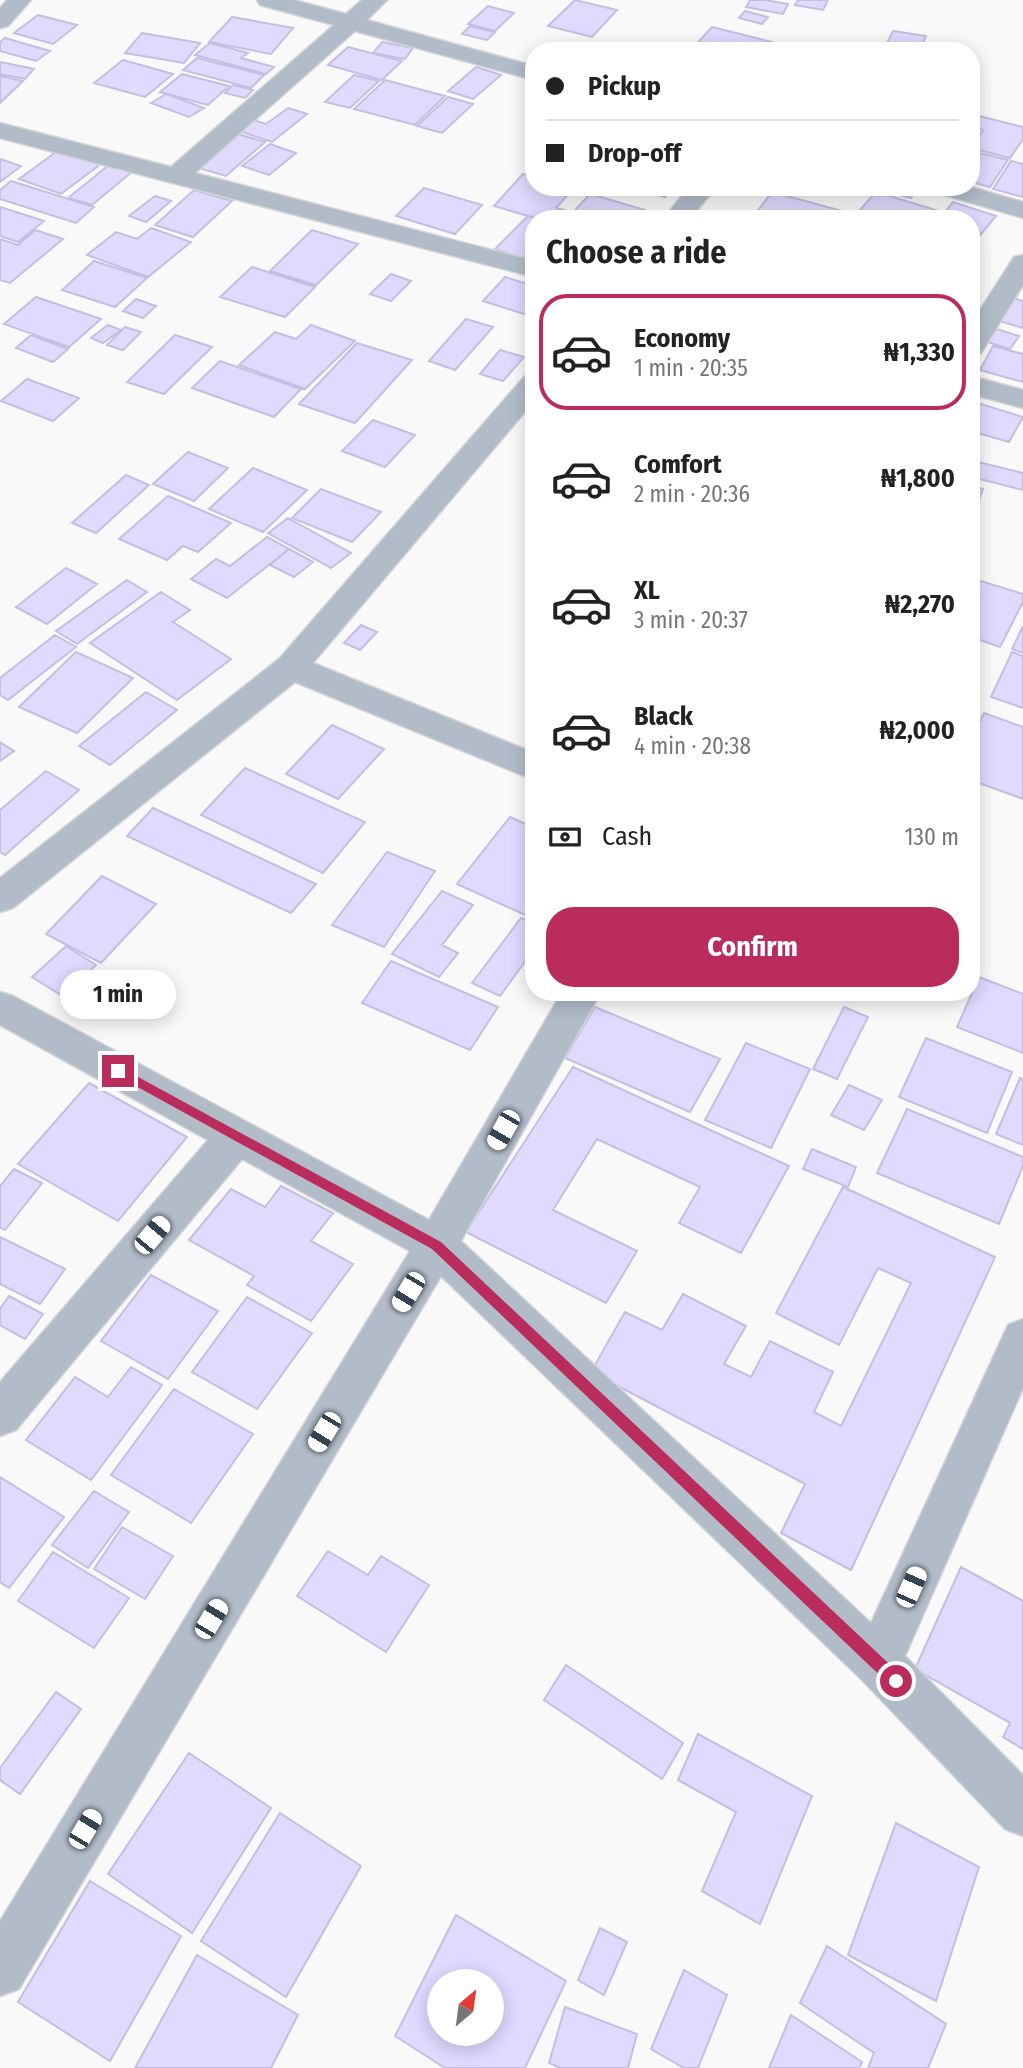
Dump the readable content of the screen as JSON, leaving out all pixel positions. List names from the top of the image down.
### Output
{
  "north": "top right",
  "page": {
    "banner": ["Pickup", "Drop-off"],
    "heading": "Choose a ride",
    "list": [
      {
        "name": "Economy",
        "note": "1 min · 20:35",
        "value": "₦1,330"
      },
      {
        "name": "Comfort",
        "note": "2 min · 20:36",
        "value": "₦1,800"
      },
      {
        "name": "XL",
        "note": "3 min · 20:37",
        "value": "₦2,270"
      },
      {
        "name": "Black",
        "note": "4 min · 20:38",
        "value": "₦2,000"
      }
    ],
    "pay": ["Cash", "130 m"],
    "buttons": "Confirm",
    "bubble": "1 min"
  }
}
